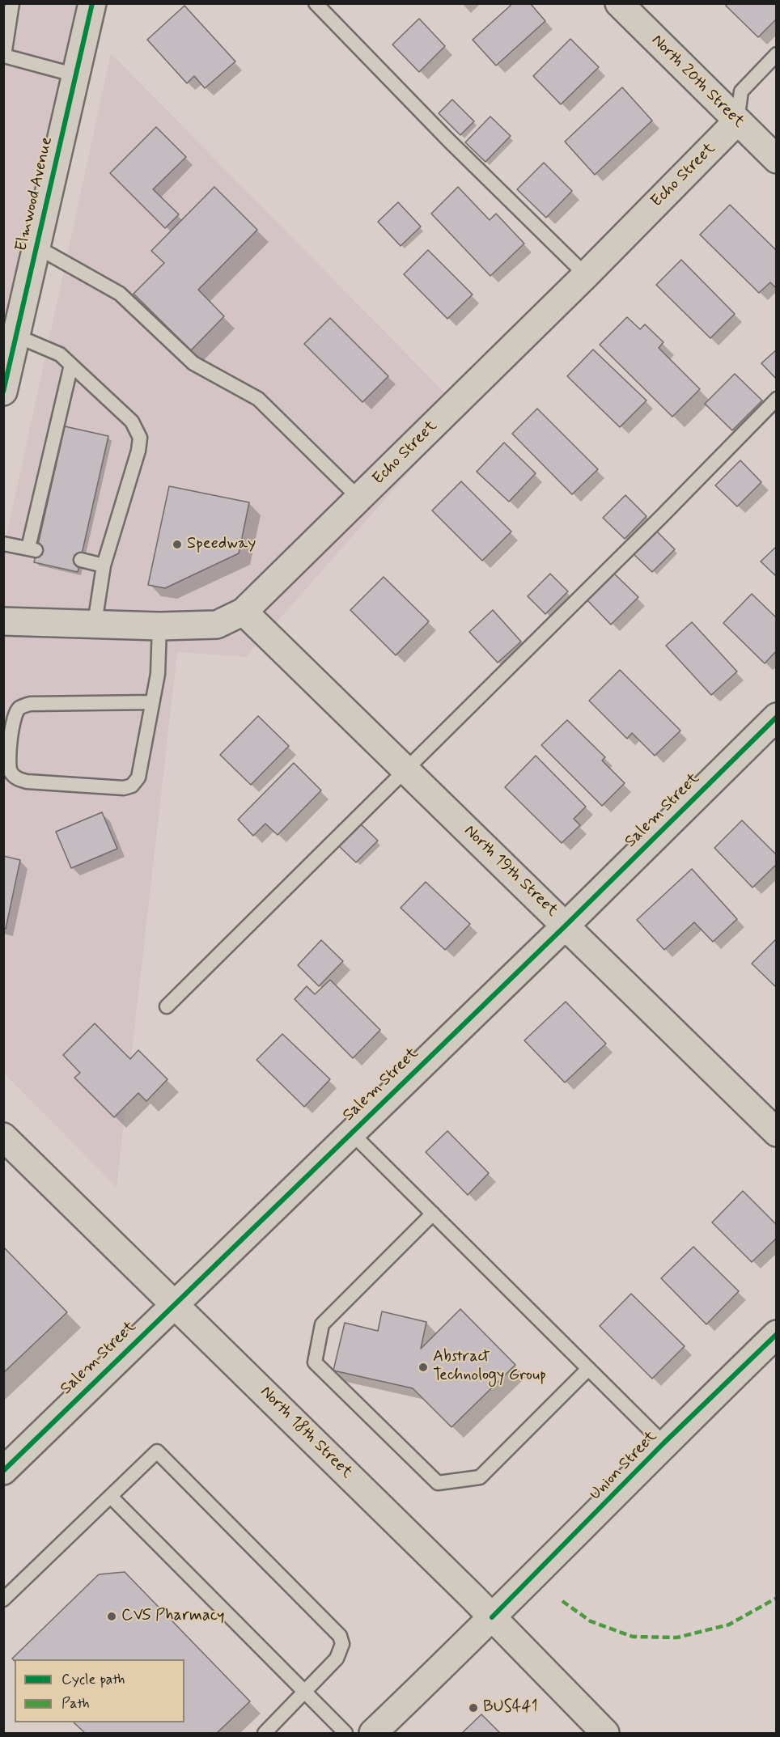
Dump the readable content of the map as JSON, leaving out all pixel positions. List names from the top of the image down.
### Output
{
  "streets": {
    "main road": [
      "North 20th Street",
      "Echo Street",
      "Elmwood Avenue",
      "Salem Street",
      "North 19th Street",
      "North 18th Street",
      "Union Street"
    ]
  },
  "crossings": [
    ["North 20th Street", "Echo Street"],
    ["Echo Street", "North 19th Street"],
    ["Salem Street", "North 19th Street"],
    ["Salem Street", "North 18th Street"],
    ["North 18th Street", "Union Street"]
  ],
  "places": [
    "Speedway",
    "Abstract Technology Group",
    "CVS Pharmacy",
    "BUS441"
  ],
  "legend": ["Cycle path", "Path"]
}
